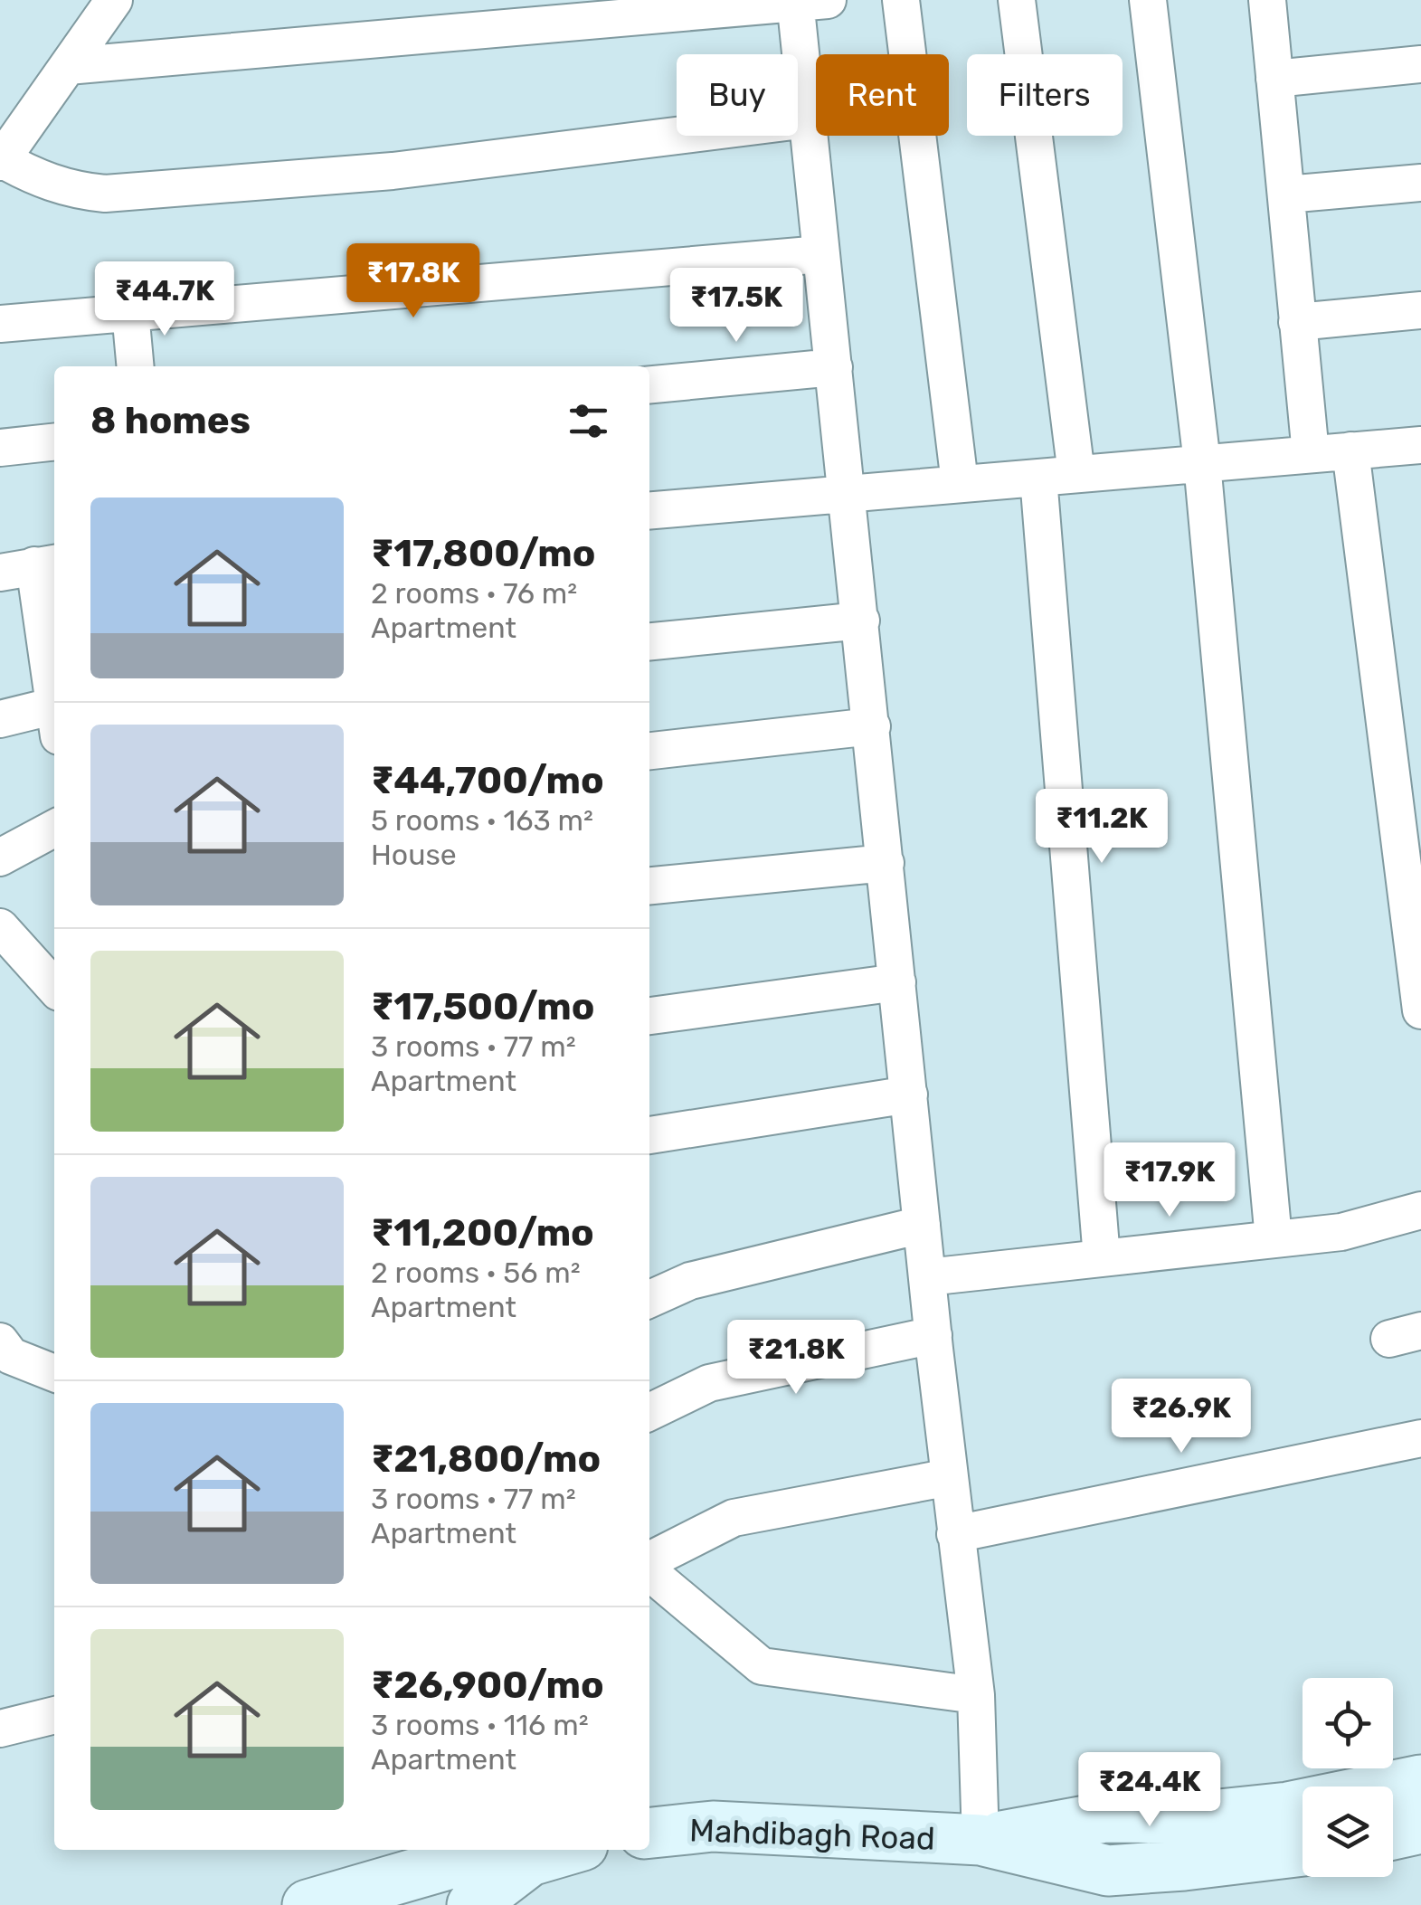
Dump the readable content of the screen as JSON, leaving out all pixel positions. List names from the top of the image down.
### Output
{
  "streets": {
    "street": ["Mahdibagh Road"]
  },
  "page": {
    "chip": ["Buy", "Rent", "Filters"],
    "price": [
      "₹17.8K",
      "₹44.7K",
      "₹17.5K",
      "₹11.2K",
      "₹17.9K",
      "₹21.8K",
      "₹26.9K",
      "₹24.4K"
    ],
    "heading": "8 homes",
    "list": [
      {
        "name": "₹17,800/mo",
        "note": "2 rooms · 76 m² · Apartment"
      },
      {
        "name": "₹44,700/mo",
        "note": "5 rooms · 163 m² · House"
      },
      {
        "name": "₹17,500/mo",
        "note": "3 rooms · 77 m² · Apartment"
      },
      {
        "name": "₹11,200/mo",
        "note": "2 rooms · 56 m² · Apartment"
      },
      {
        "name": "₹21,800/mo",
        "note": "3 rooms · 77 m² · Apartment"
      },
      {
        "name": "₹26,900/mo",
        "note": "3 rooms · 116 m² · Apartment"
      }
    ]
  }
}
